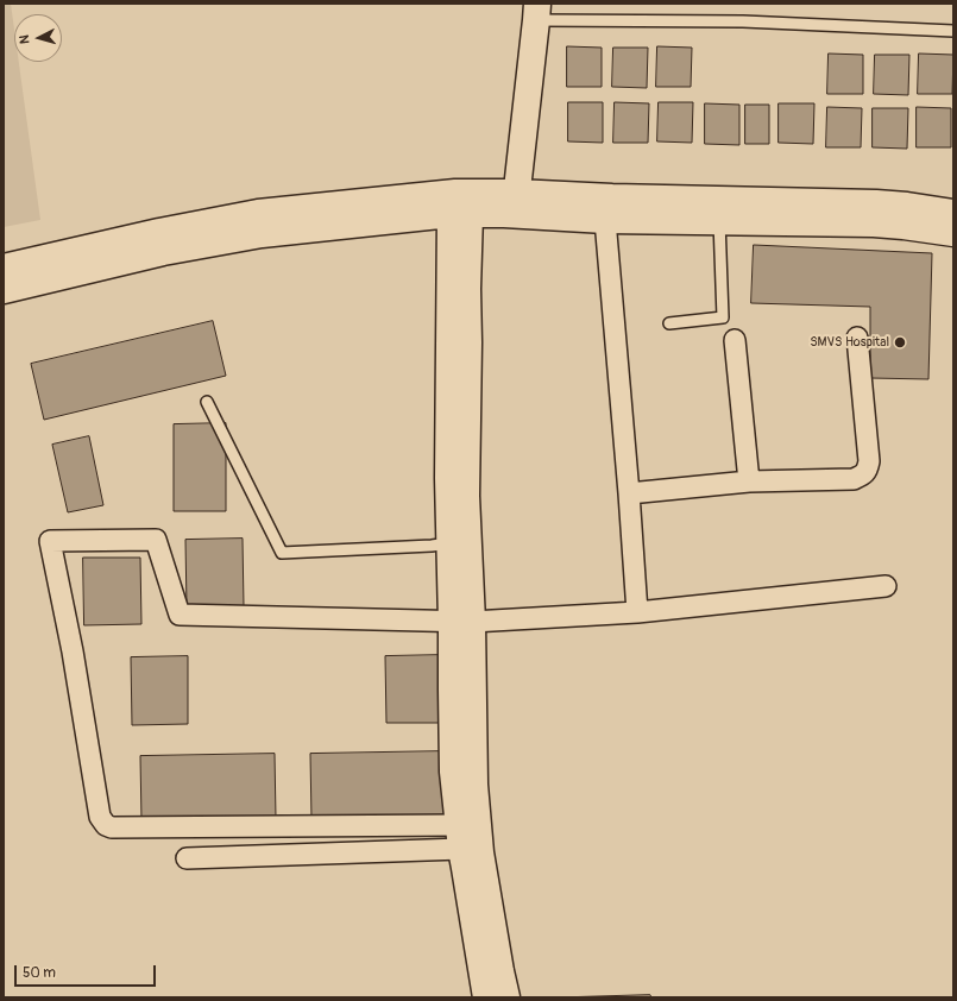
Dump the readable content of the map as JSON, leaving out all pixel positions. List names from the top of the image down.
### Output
{
  "places": ["SMVS Hospital"],
  "scale_bar": "50 m",
  "north": "left"
}
